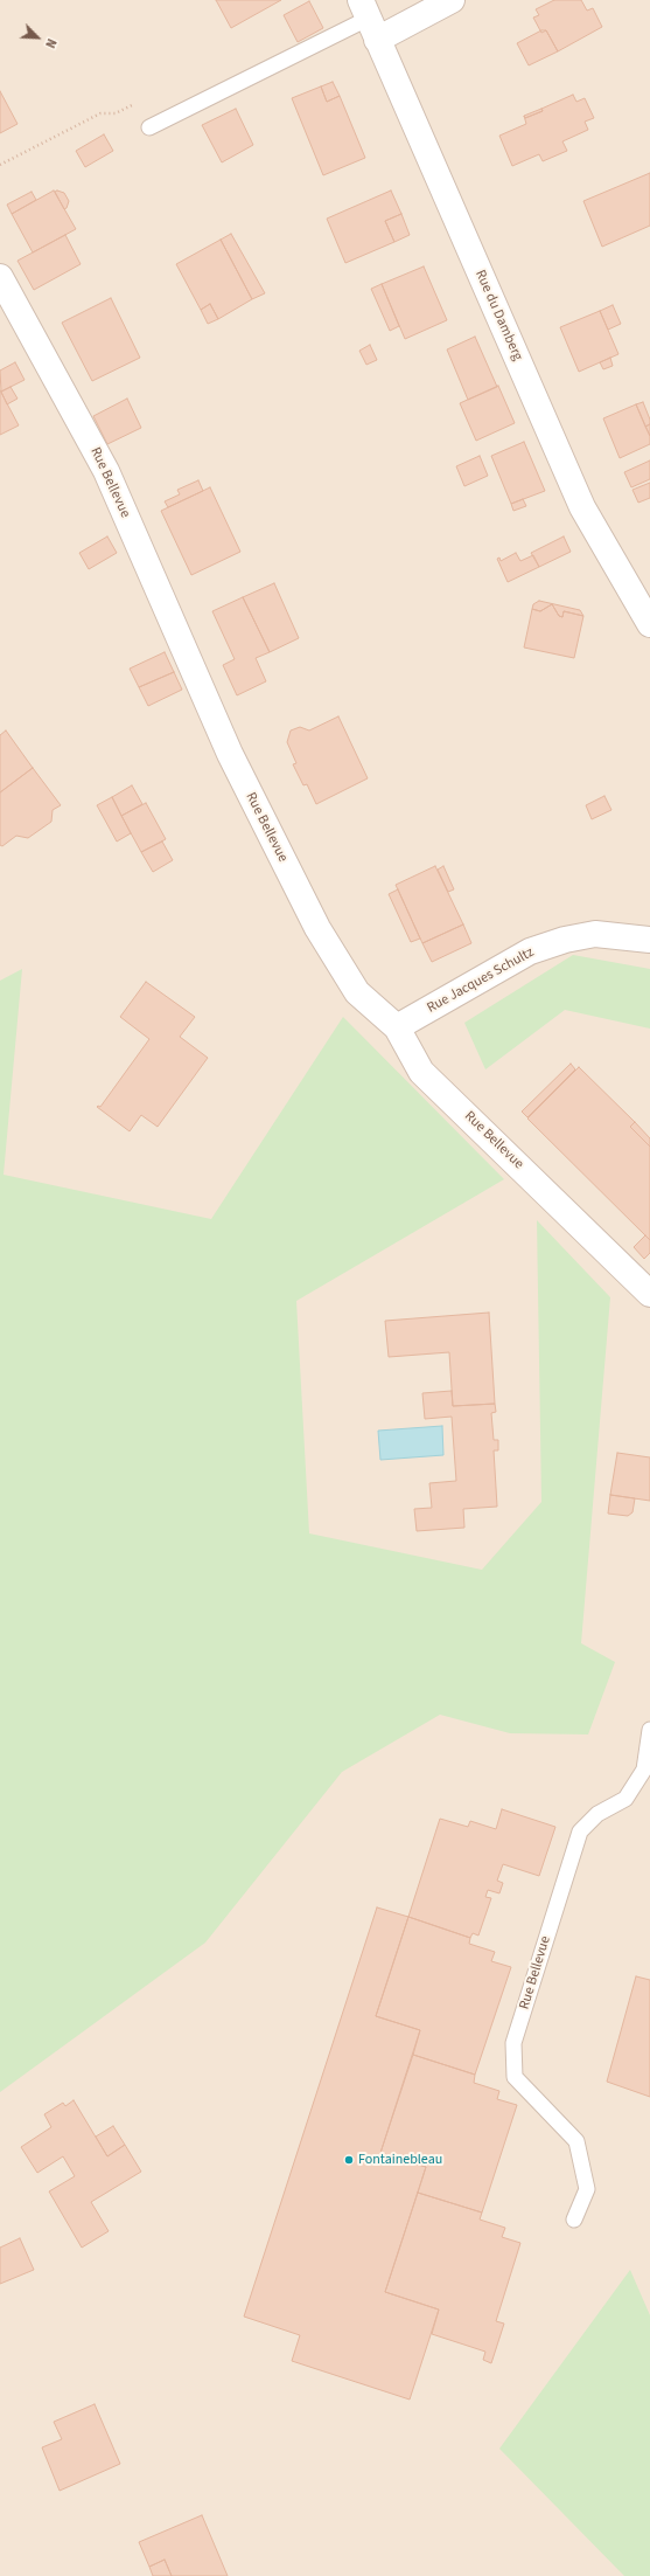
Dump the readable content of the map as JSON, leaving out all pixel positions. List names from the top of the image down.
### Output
{
  "streets": {
    "street": ["Rue du Damberg", "Rue Bellevue", "Rue Jacques Schultz"]
  },
  "crossings": [
    ["Rue Bellevue", "Rue Jacques Schultz"]
  ],
  "places": ["Fontainebleau"],
  "north": "bottom right"
}
